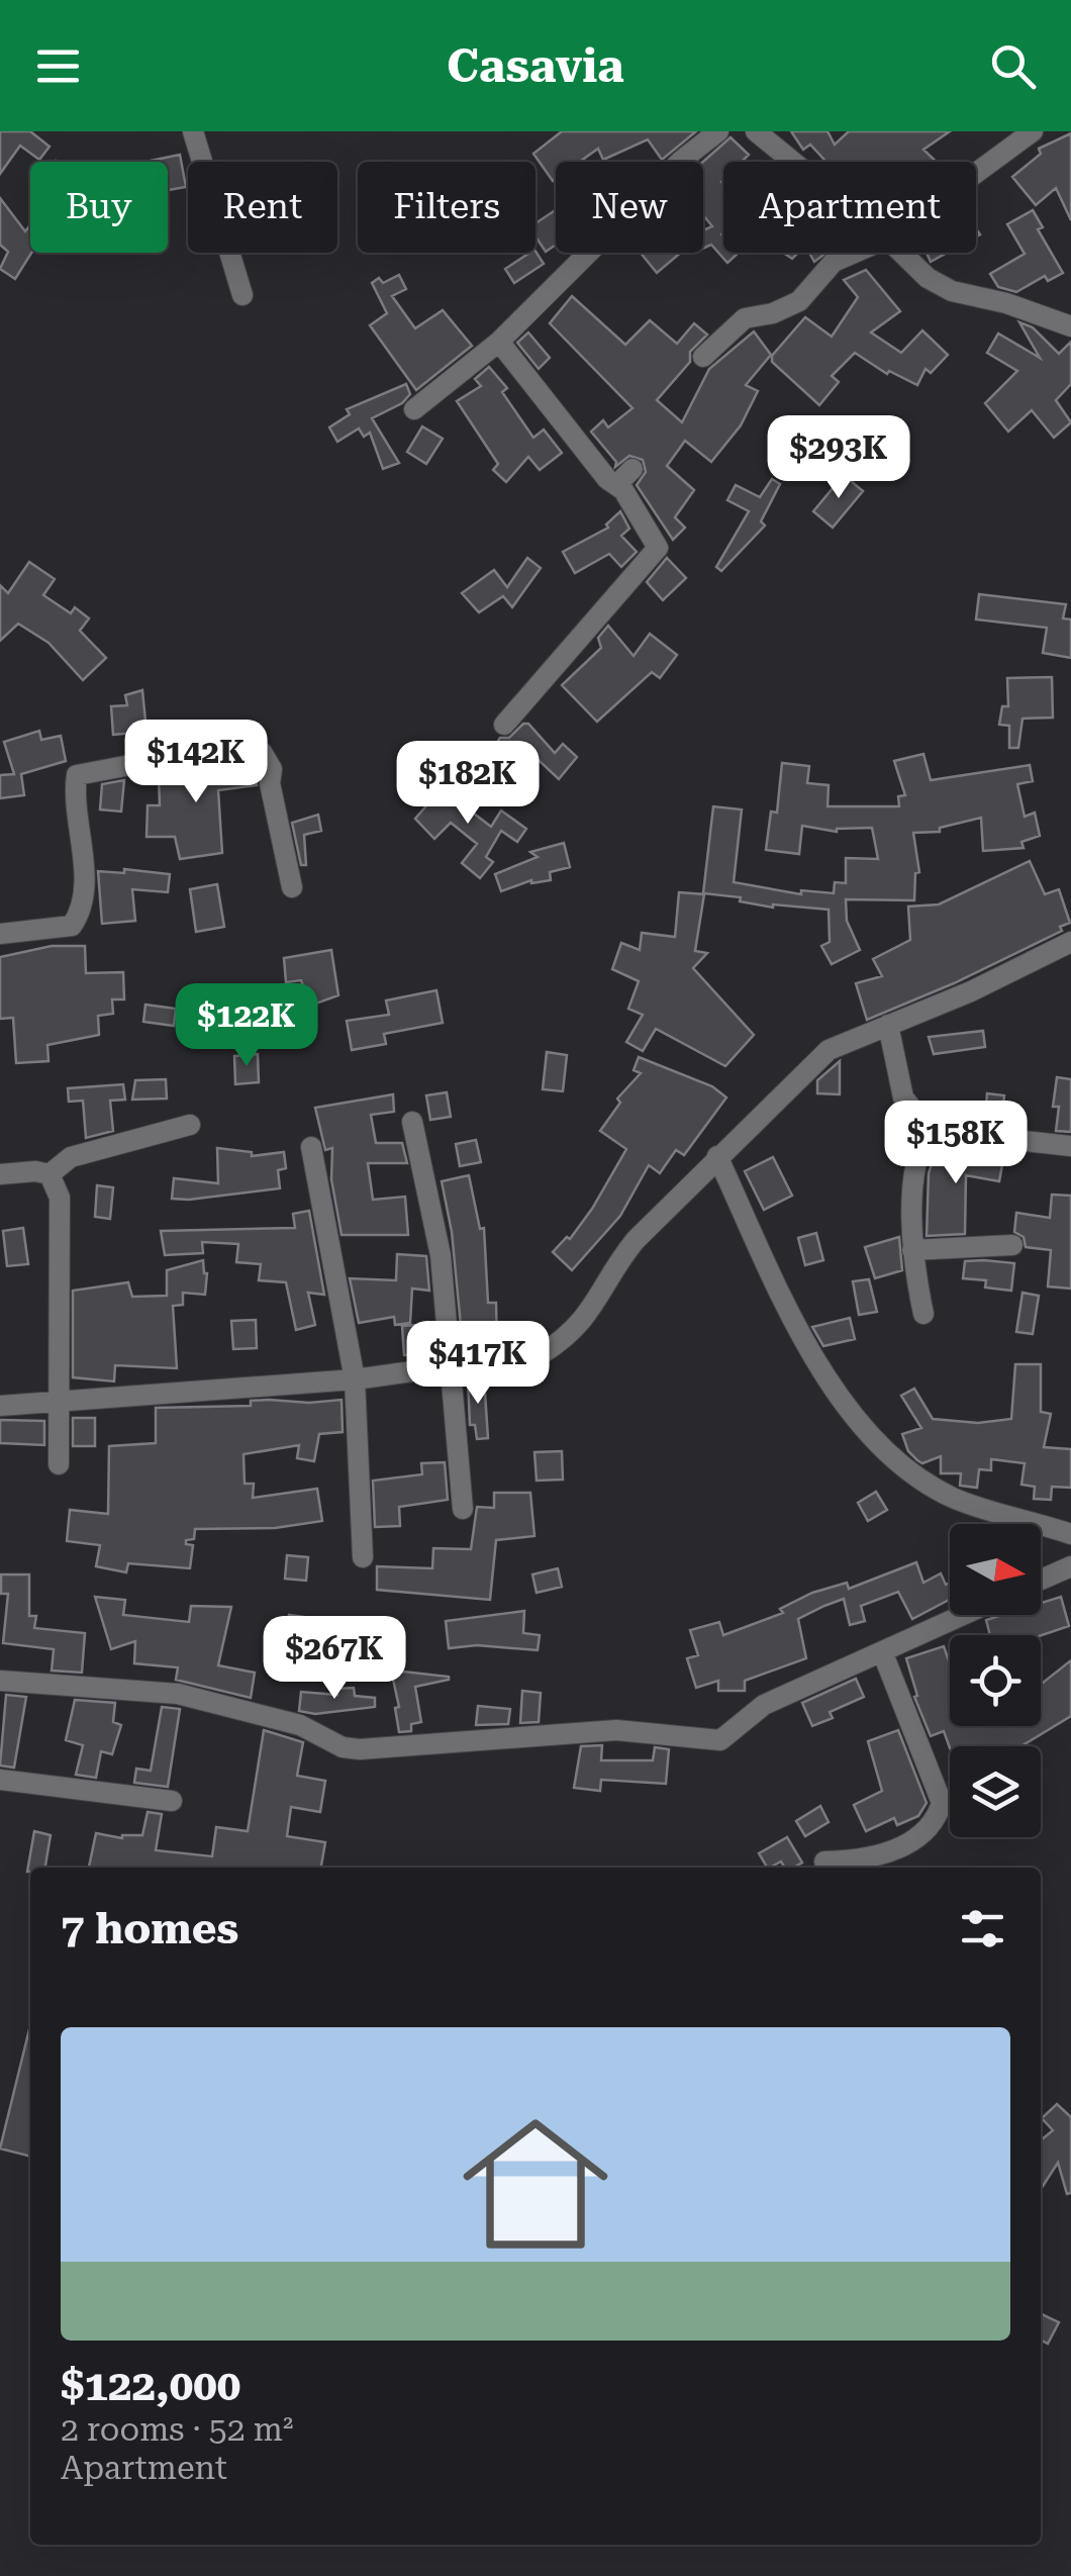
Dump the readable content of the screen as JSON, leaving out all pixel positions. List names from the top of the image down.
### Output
{
  "north": "right",
  "page": {
    "header": "Casavia",
    "chip": [
      "Buy",
      "Rent",
      "Filters",
      "New",
      "Apartment"
    ],
    "price": [
      "$293K",
      "$142K",
      "$182K",
      "$122K",
      "$158K",
      "$417K",
      "$267K"
    ],
    "heading": "7 homes",
    "list": [
      {
        "name": "$122,000",
        "note": "2 rooms · 52 m² · Apartment"
      }
    ]
  }
}
